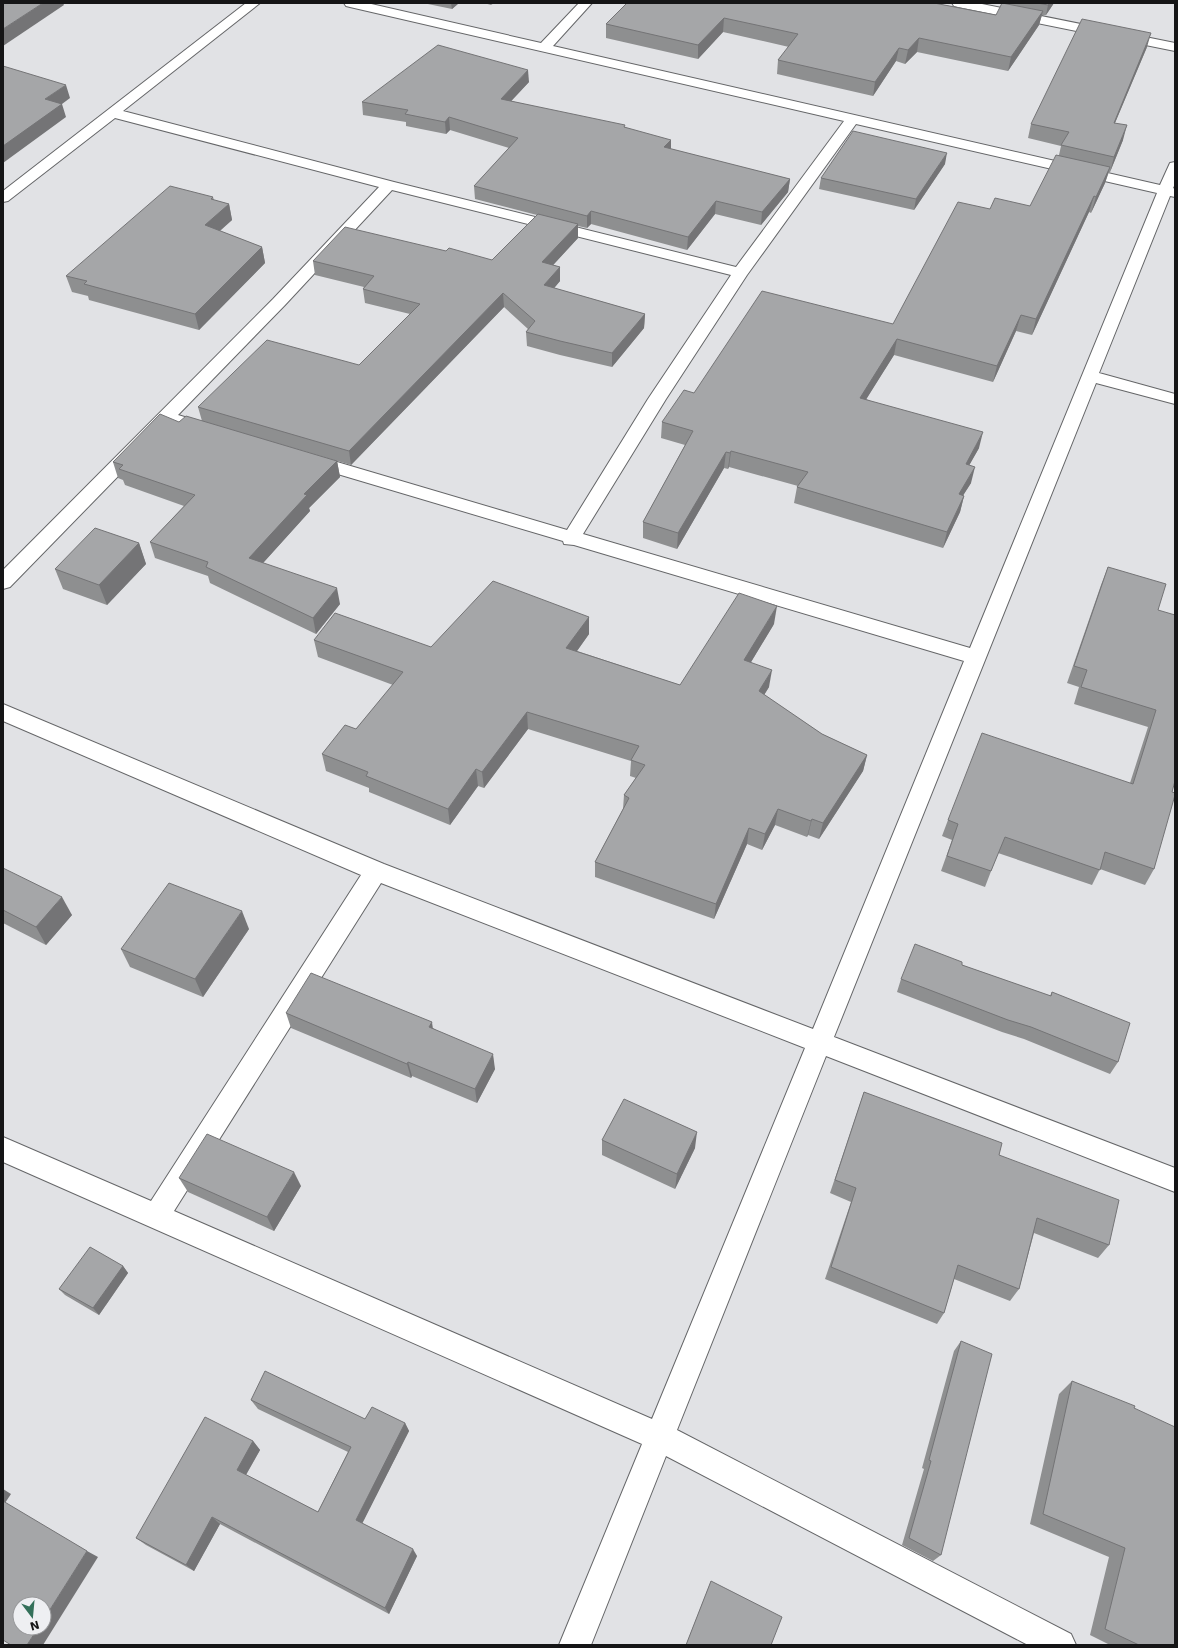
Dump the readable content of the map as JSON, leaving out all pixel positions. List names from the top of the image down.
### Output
{
  "north": "bottom"
}
